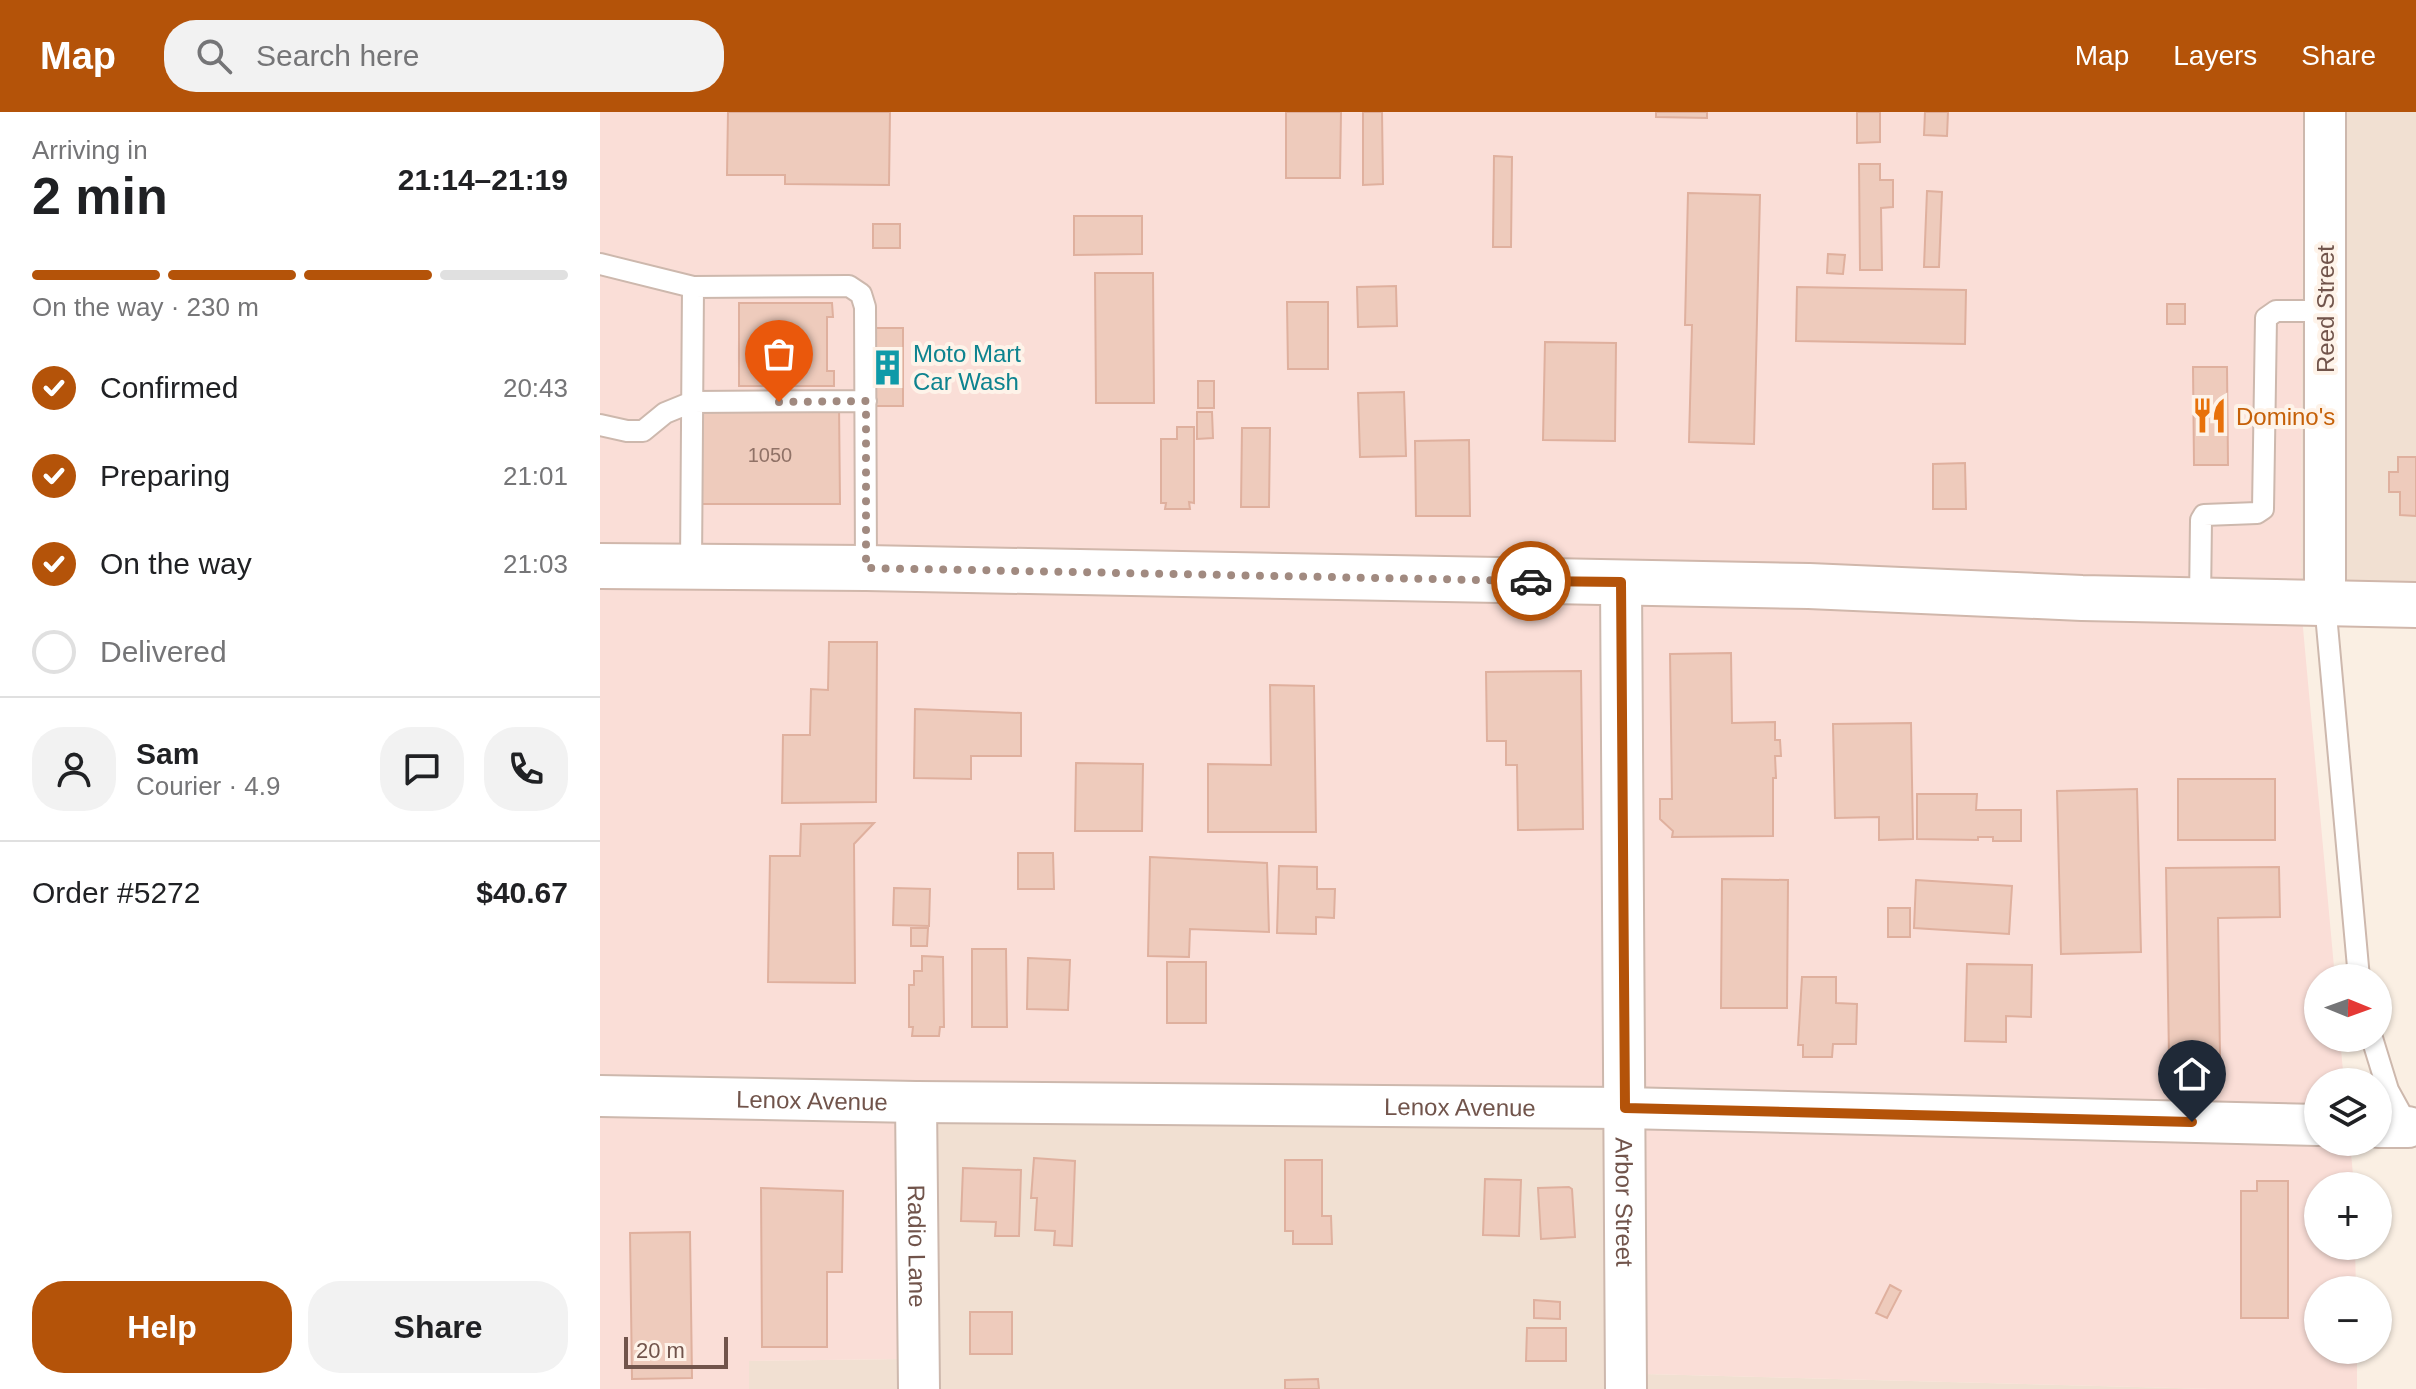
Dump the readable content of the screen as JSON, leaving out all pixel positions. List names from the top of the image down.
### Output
{
  "streets": {
    "street": [
      "Reed Street",
      "Lenox Avenue",
      "Arbor Street",
      "Radio Lane"
    ]
  },
  "crossings": [
    ["Lenox Avenue", "Arbor Street"],
    ["Lenox Avenue", "Radio Lane"]
  ],
  "places": {
    "building": ["Moto Mart Car Wash"],
    "restaurant": ["Domino's"]
  },
  "house_numbers": ["1050"],
  "scale_bar": "20 m",
  "north": "right",
  "page": {
    "header": "Map",
    "search": "Search here",
    "nav": ["Map", "Layers", "Share"],
    "heading": ["2 min", "Arriving in", "21:14–21:19"],
    "panel": [
      "Sam",
      "Courier · 4.9",
      "Order #5272",
      "$40.67"
    ],
    "bar": "On the way · 230 m",
    "list": [
      ["Confirmed", "20:43"],
      ["Preparing", "21:01"],
      ["On the way", "21:03"],
      "Delivered"
    ],
    "map_buttons": ["+", "−"],
    "buttons": ["Help", "Share"],
    "scale": "20 m"
  }
}
